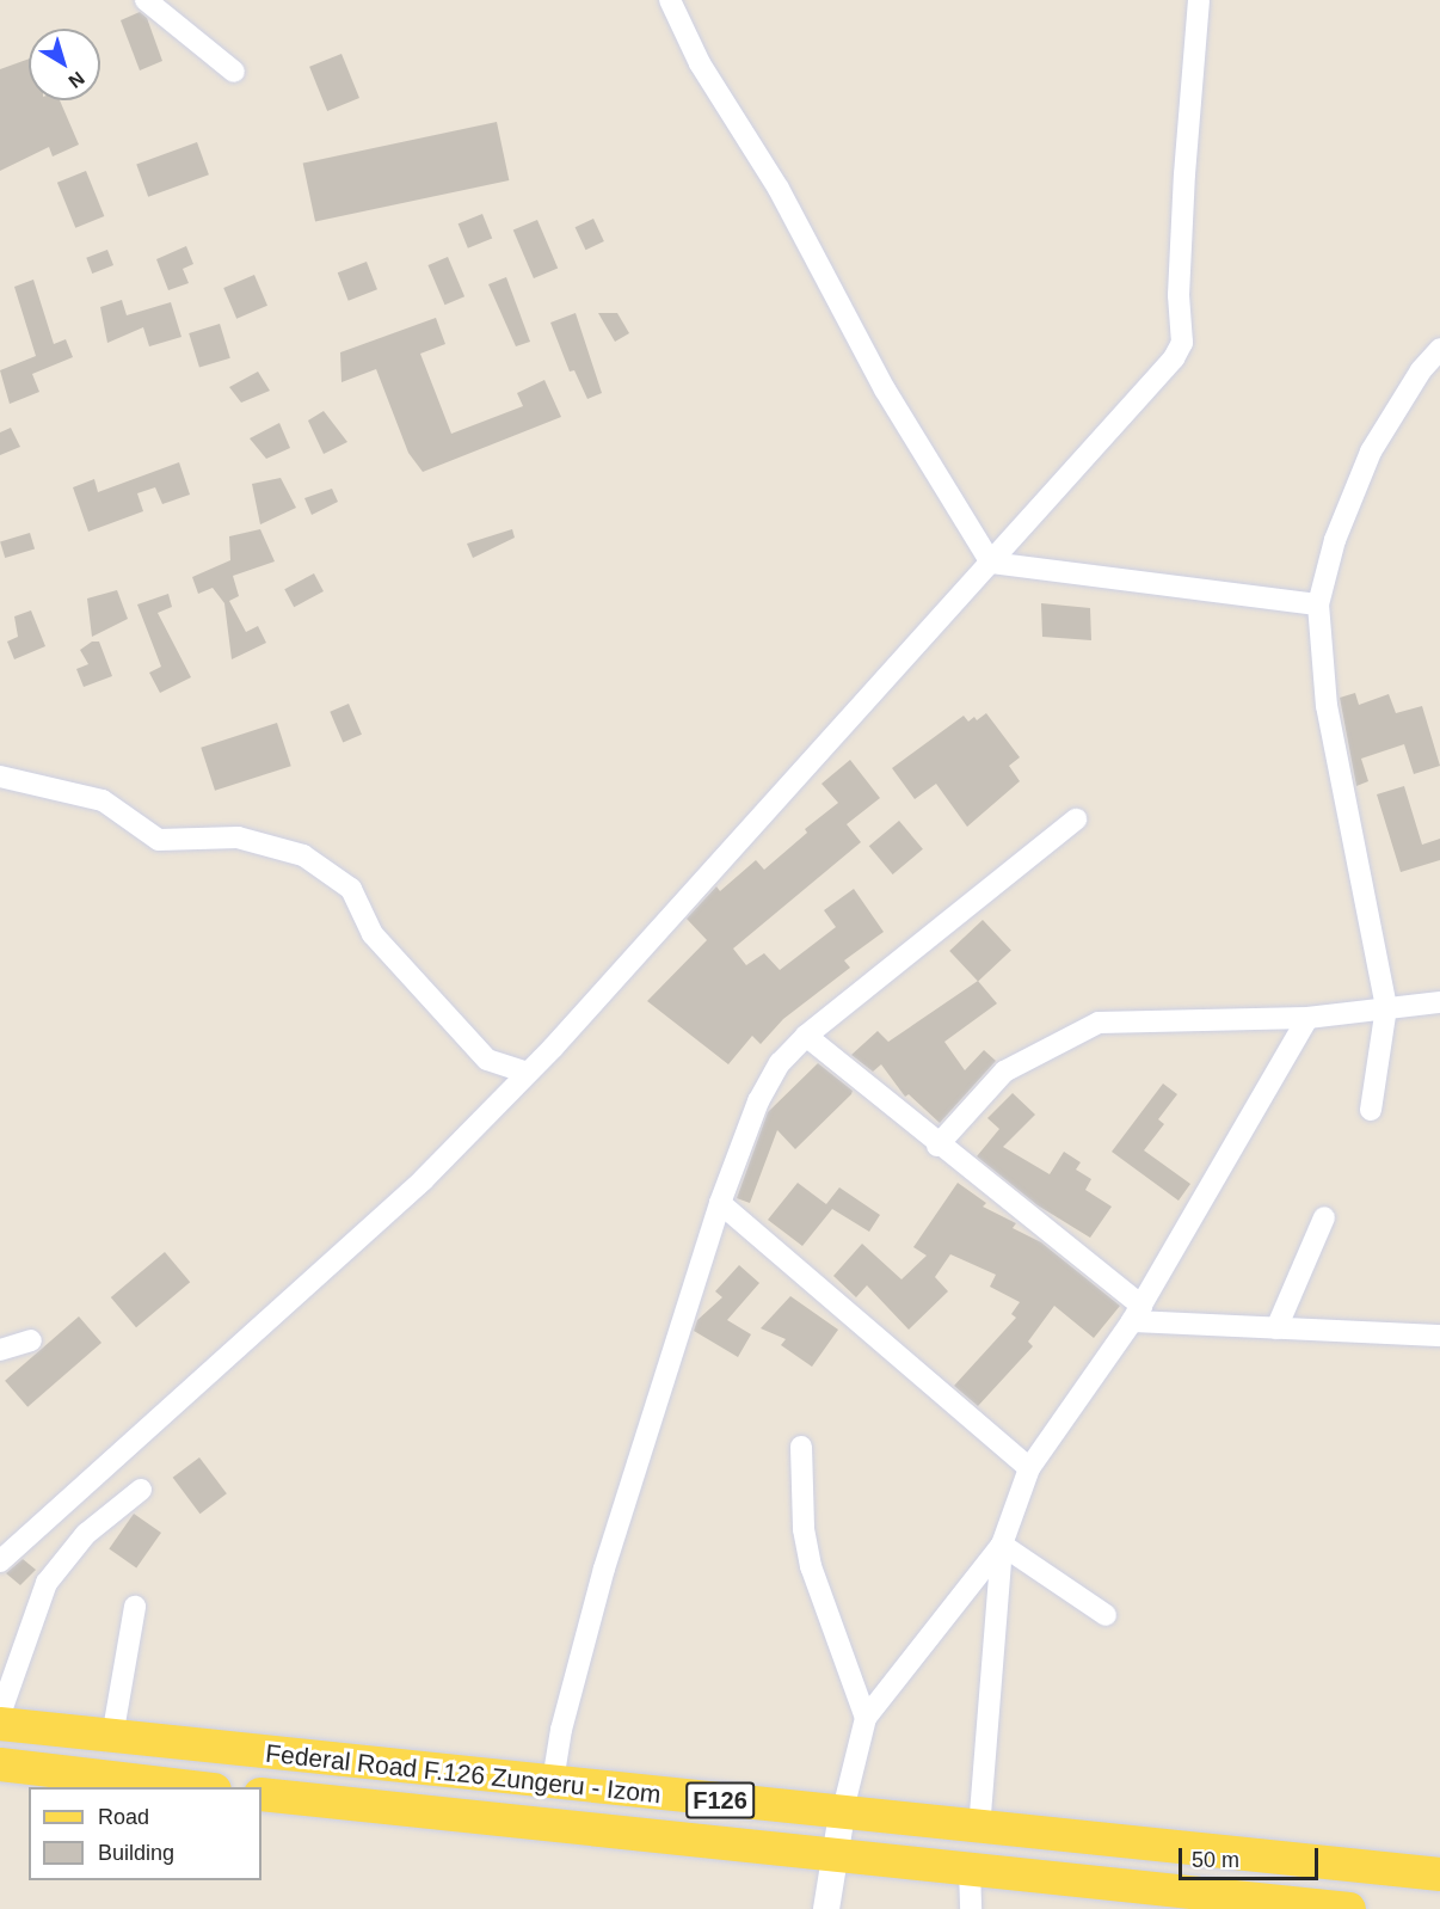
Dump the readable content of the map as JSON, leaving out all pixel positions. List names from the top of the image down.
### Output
{
  "streets": {
    "main road": ["Federal Road F.126 Zungeru - Izom", "F126"]
  },
  "legend": ["Road", "Building"],
  "scale_bar": "50 m",
  "north": "bottom right"
}
